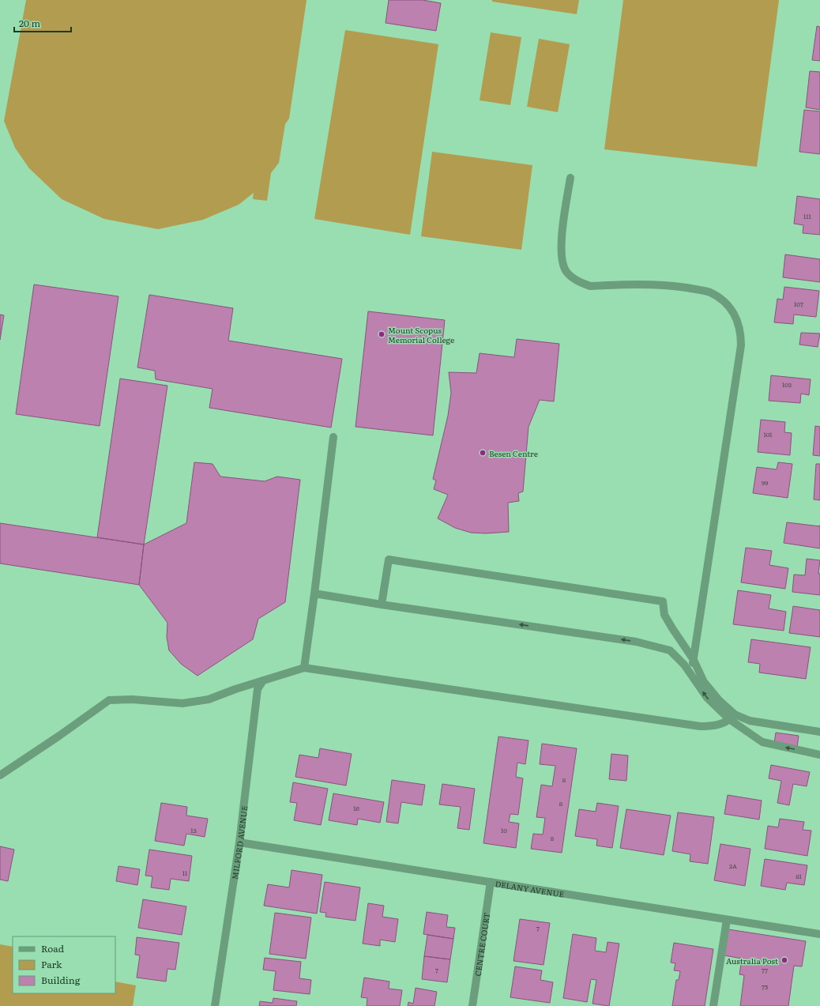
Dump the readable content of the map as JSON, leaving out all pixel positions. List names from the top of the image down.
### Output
{
  "streets": {
    "street": ["MILFORD AVENUE", "DELANY AVENUE", "CENTRE COURT"]
  },
  "crossings": [
    ["MILFORD AVENUE", "DELANY AVENUE"],
    ["DELANY AVENUE", "CENTRE COURT"]
  ],
  "places": ["Mount Scopus Memorial College", "Besen Centre", "Australia Post"],
  "house_numbers": [
    "111",
    "107",
    "103",
    "101",
    "99",
    "8",
    "8",
    "16",
    "13",
    "10",
    "8",
    "2A",
    "11",
    "81",
    "7",
    "7",
    "77",
    "75"
  ],
  "legend": ["Road", "Park", "Building"],
  "scale_bar": "20 m"
}
